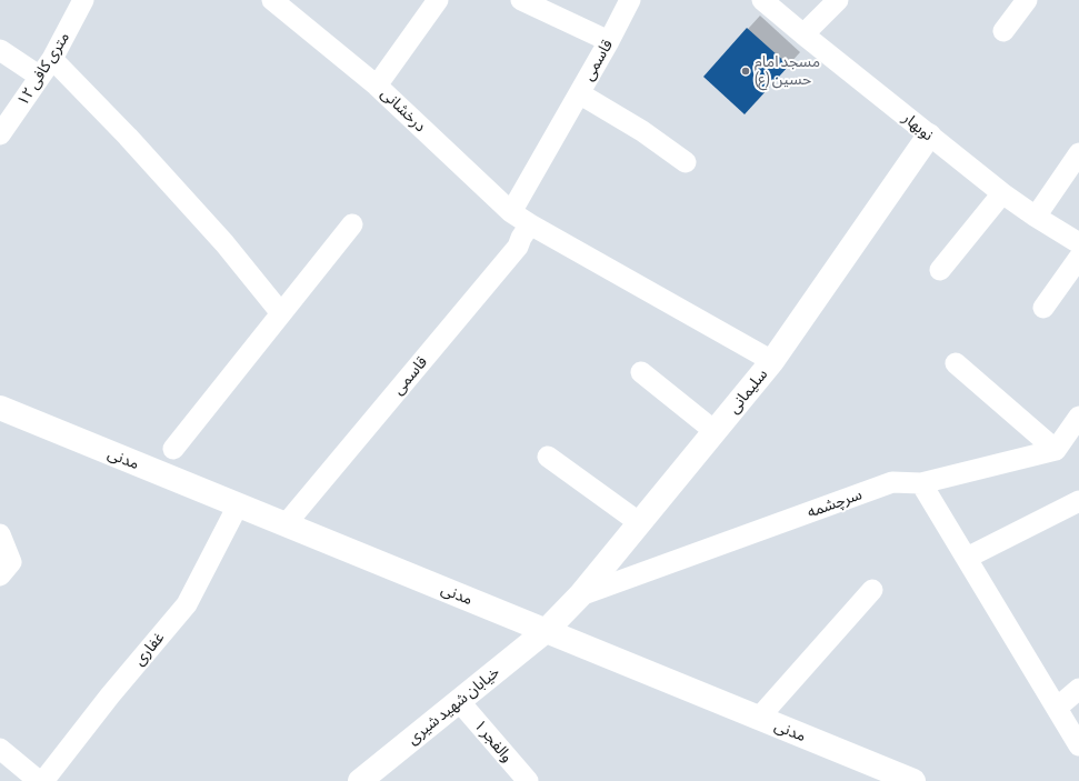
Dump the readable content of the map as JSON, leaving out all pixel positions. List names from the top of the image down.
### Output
{
  "streets": {
    "street": [
      "قاسمی",
      "۱۲ متری کافی",
      "درخشانی",
      "نوبهار",
      "سلیمانی",
      "مدنی",
      "سرچشمه",
      "غفاری",
      "خیابان شهید شیری",
      "والفجر ۱"
    ]
  },
  "crossings": [
    ["قاسمی", "درخشانی"],
    ["قاسمی", "مدنی"],
    ["درخشانی", "سلیمانی"],
    ["نوبهار", "سلیمانی"],
    ["سلیمانی", "مدنی"],
    ["سلیمانی", "سرچشمه"],
    ["سلیمانی", "خیابان شهید شیری"],
    ["مدنی", "غفاری"],
    ["مدنی", "خیابان شهید شیری"],
    ["خیابان شهید شیری", "والفجر ۱"]
  ],
  "places": ["مسجد امام حسین (ع)"]
}
